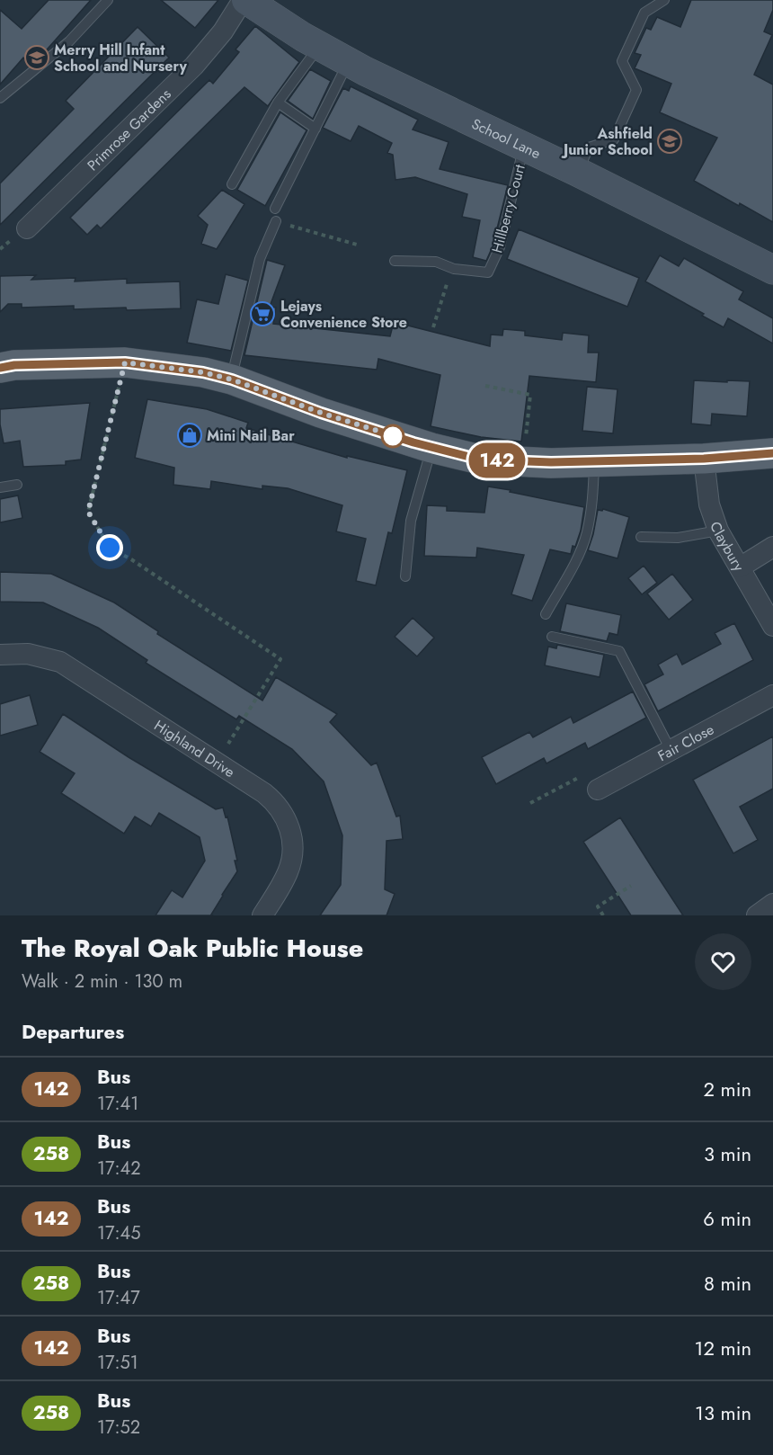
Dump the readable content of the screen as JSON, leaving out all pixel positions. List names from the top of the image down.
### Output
{
  "streets": {
    "street": [
      "Primrose Gardens",
      "School Lane",
      "Claybury",
      "Fair Close",
      "Highland Drive"
    ],
    "lane": ["Hillberry Court"]
  },
  "crossings": [
    ["Primrose Gardens", "School Lane"],
    ["School Lane", "Hillberry Court"]
  ],
  "places": {
    "school or university": ["Merry Hill Infant School and Nursery", "Ashfield Junior School"],
    "supermarket": ["Lejays Convenience Store"],
    "shop": ["Mini Nail Bar"]
  },
  "lines": ["bus line 142"],
  "page": {
    "on_map": "142",
    "heading": [
      ["The Royal Oak Public House", "Walk · 2 min · 130 m"],
      "Departures"
    ],
    "list": [
      {
        "mark": "142",
        "name": "Bus",
        "note": "17:41",
        "value": "2 min"
      },
      {
        "mark": "258",
        "name": "Bus",
        "note": "17:42",
        "value": "3 min"
      },
      {
        "mark": "142",
        "name": "Bus",
        "note": "17:45",
        "value": "6 min"
      },
      {
        "mark": "258",
        "name": "Bus",
        "note": "17:47",
        "value": "8 min"
      },
      {
        "mark": "142",
        "name": "Bus",
        "note": "17:51",
        "value": "12 min"
      },
      {
        "mark": "258",
        "name": "Bus",
        "note": "17:52",
        "value": "13 min"
      }
    ]
  }
}
